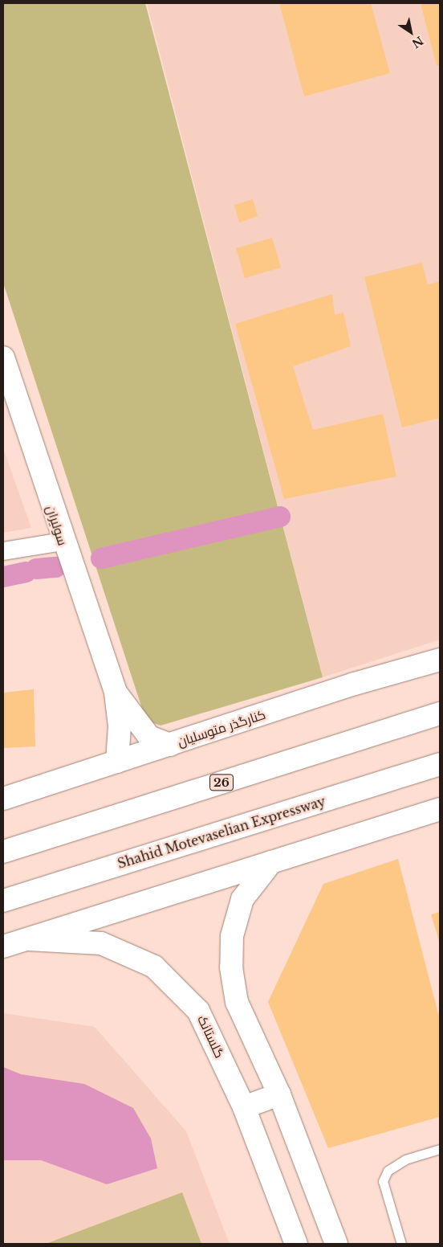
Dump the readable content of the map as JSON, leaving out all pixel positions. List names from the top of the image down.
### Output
{
  "streets": {
    "main road": [
      "سولیران",
      "کنارگذر متوسلیان",
      "26",
      "Shahid Motevaselian Expressway",
      "گلستانک"
    ]
  },
  "north": "bottom right"
}
